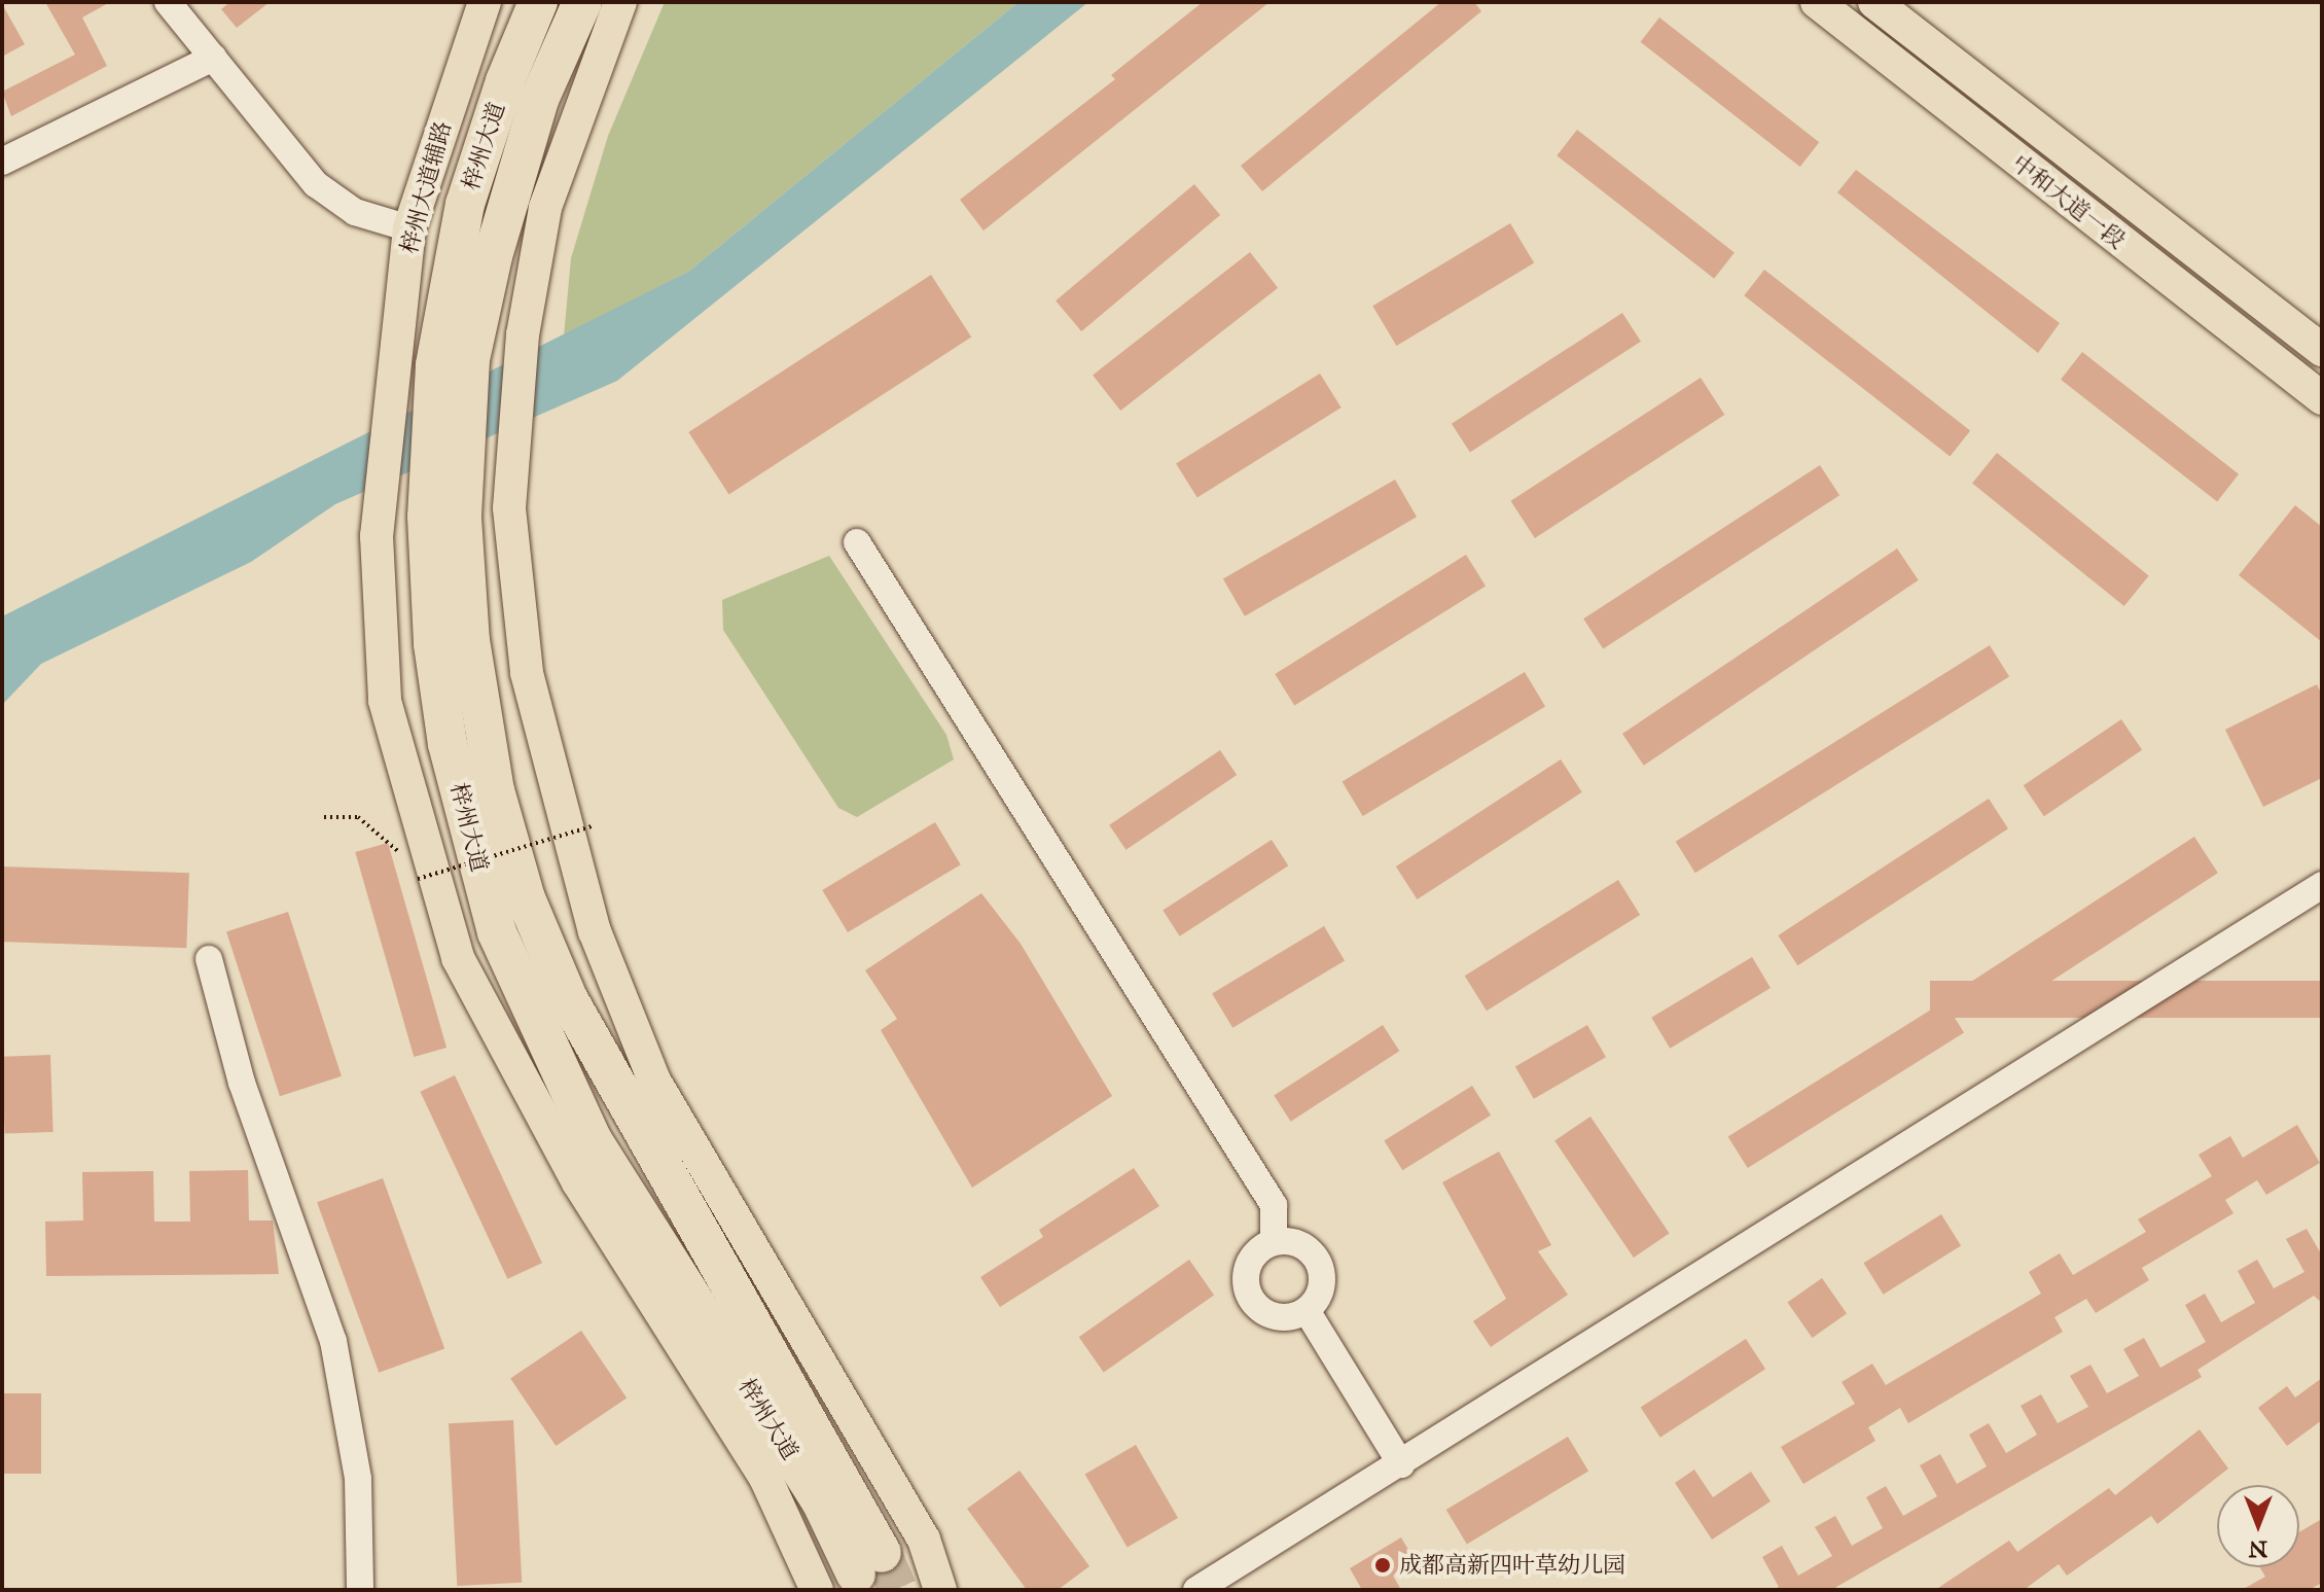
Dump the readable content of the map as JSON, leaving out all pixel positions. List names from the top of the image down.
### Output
{
  "streets": {
    "highway": ["梓州大道"],
    "main road": ["梓州大道辅路", "中和大道一段"]
  },
  "places": ["成都高新四叶草幼儿园"],
  "north": "bottom"
}
